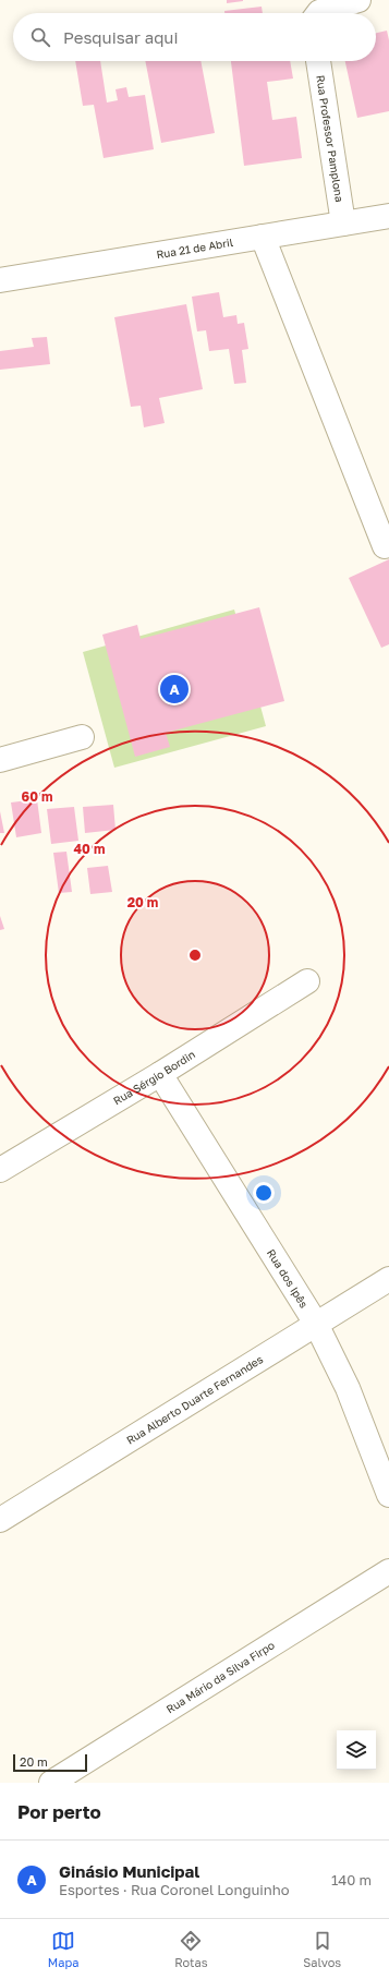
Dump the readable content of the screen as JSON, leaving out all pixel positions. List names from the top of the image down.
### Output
{
  "streets": {
    "street": [
      "Rua Professor Pamplona",
      "Rua 21 de Abril",
      "Rua Sérgio Bordin",
      "Rua dos Ipês",
      "Rua Alberto Duarte Fernandes",
      "Rua Mário da Silva Firpo"
    ]
  },
  "crossings": [
    ["Rua Professor Pamplona", "Rua 21 de Abril"],
    ["Rua Sérgio Bordin", "Rua dos Ipês"],
    ["Rua dos Ipês", "Rua Alberto Duarte Fernandes"]
  ],
  "scale_bar": "20 m",
  "page": {
    "search": "Pesquisar aqui",
    "pins": "A",
    "scale": "20 m",
    "heading": "Por perto",
    "list": [
      {
        "mark": "A",
        "name": "Ginásio Municipal",
        "note": "Esportes · Rua Coronel Longuinho",
        "value": "140 m"
      }
    ],
    "nav": ["Mapa", "Rotas", "Salvos"]
  },
  "rings": ["60 m", "40 m", "20 m"]
}
